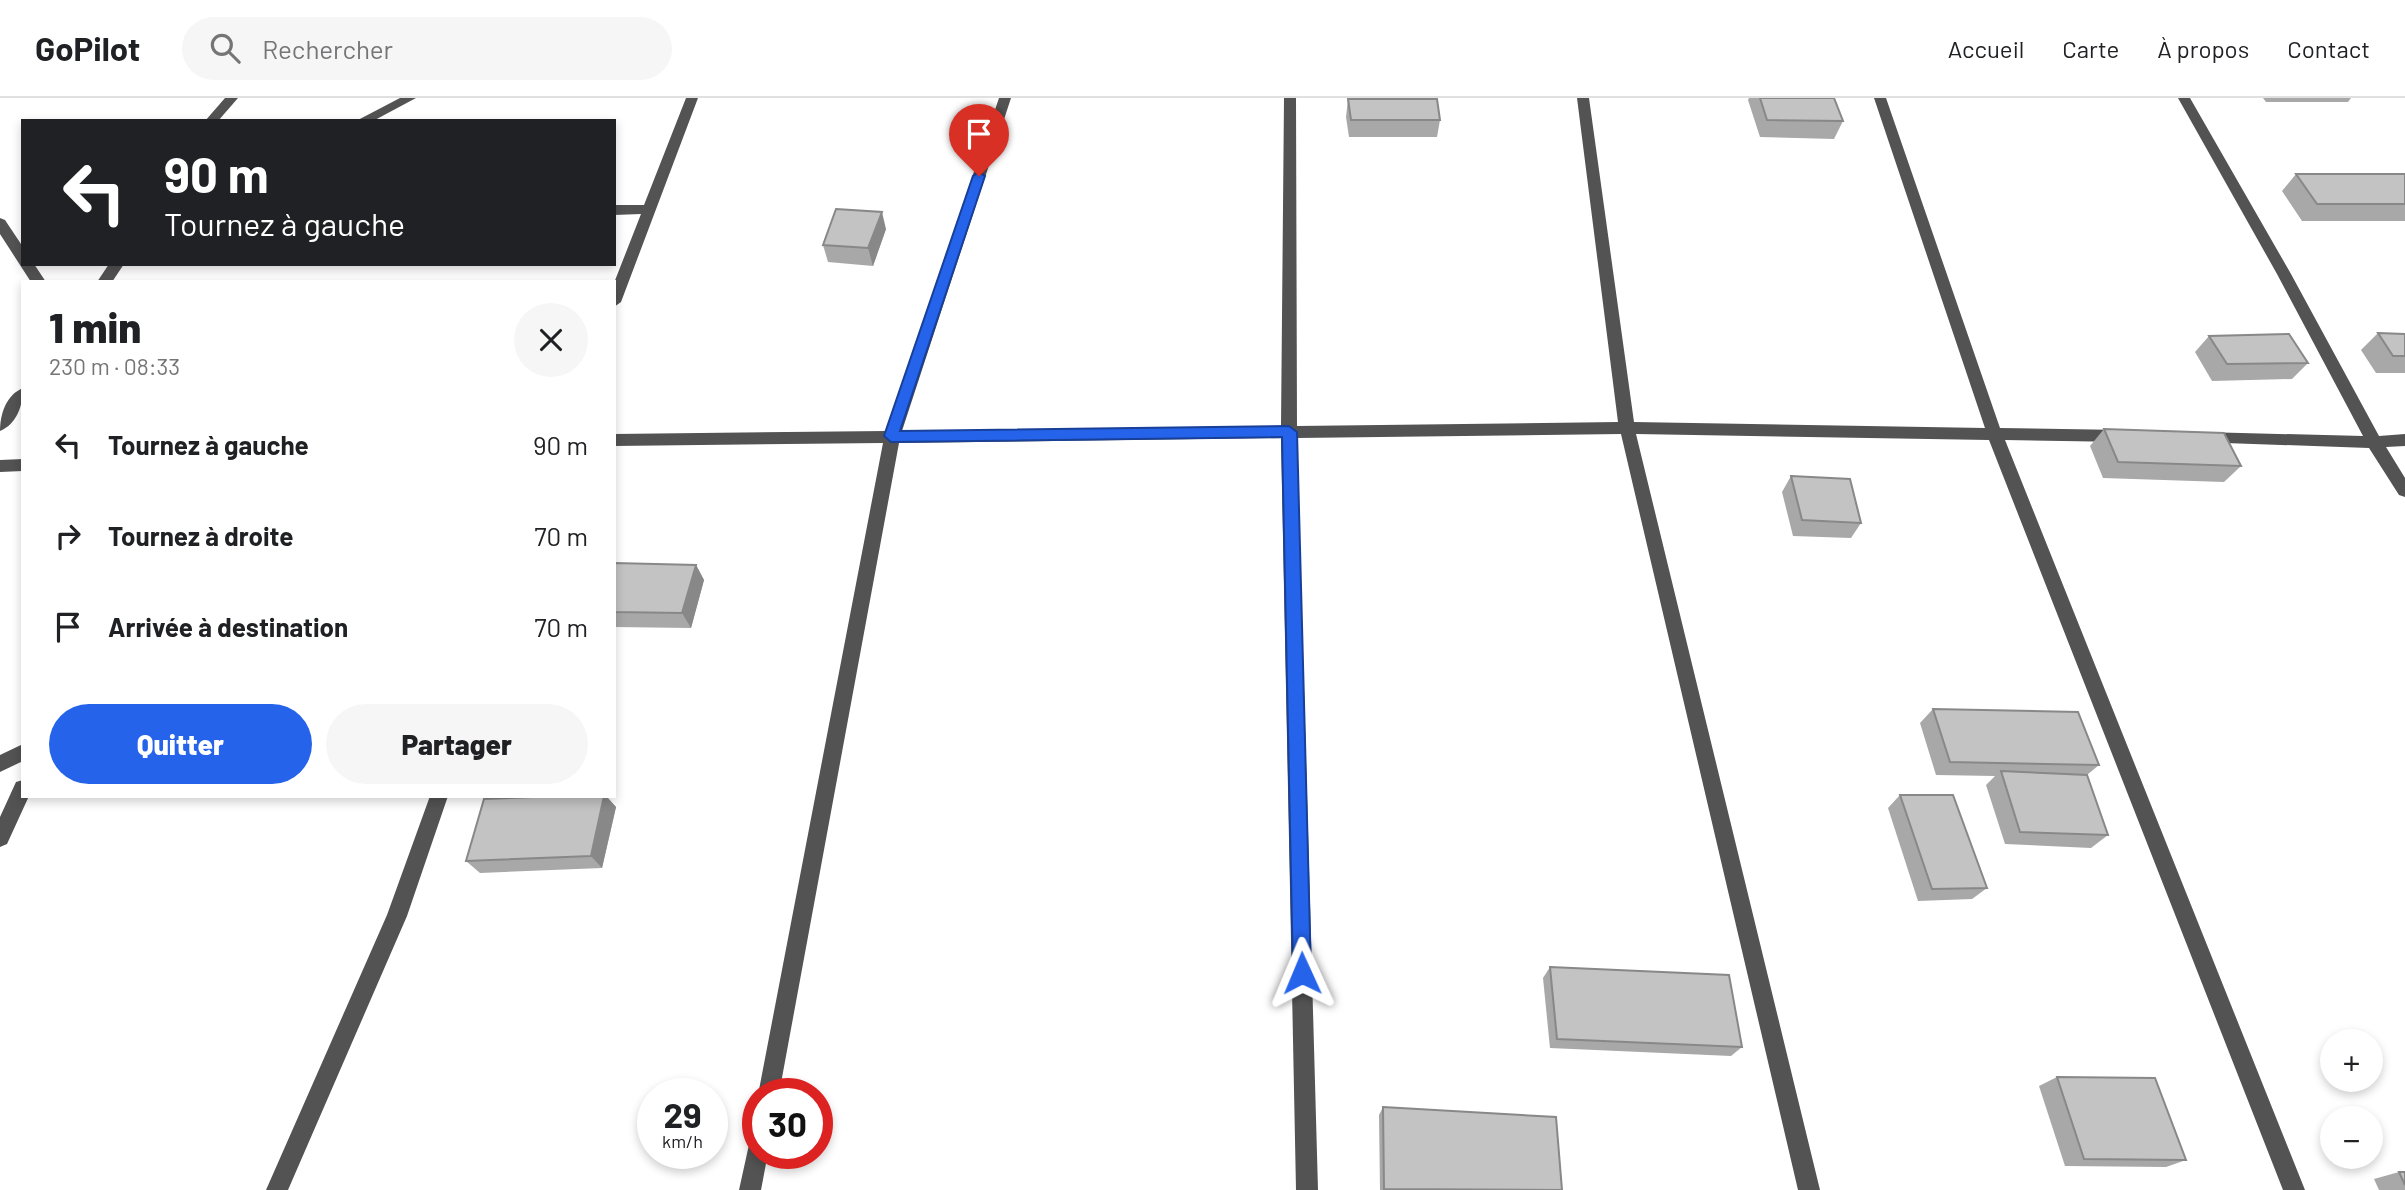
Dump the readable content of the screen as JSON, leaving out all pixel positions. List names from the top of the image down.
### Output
{
  "page": {
    "header": "GoPilot",
    "search": "Rechercher",
    "nav": [
      "Accueil",
      "Carte",
      "À propos",
      "Contact"
    ],
    "turn": ["90 m", "Tournez à gauche"],
    "heading": ["1 min", "230 m · 08:33"],
    "list": [
      {
        "name": "Tournez à gauche",
        "value": "90 m"
      },
      {
        "name": "Tournez à droite",
        "value": "70 m"
      },
      {
        "name": "Arrivée à destination",
        "value": "70 m"
      }
    ],
    "buttons": ["Quitter", "Partager"],
    "map_buttons": ["+", "−"],
    "speed": "29 km/h",
    "limit": "30"
  }
}
